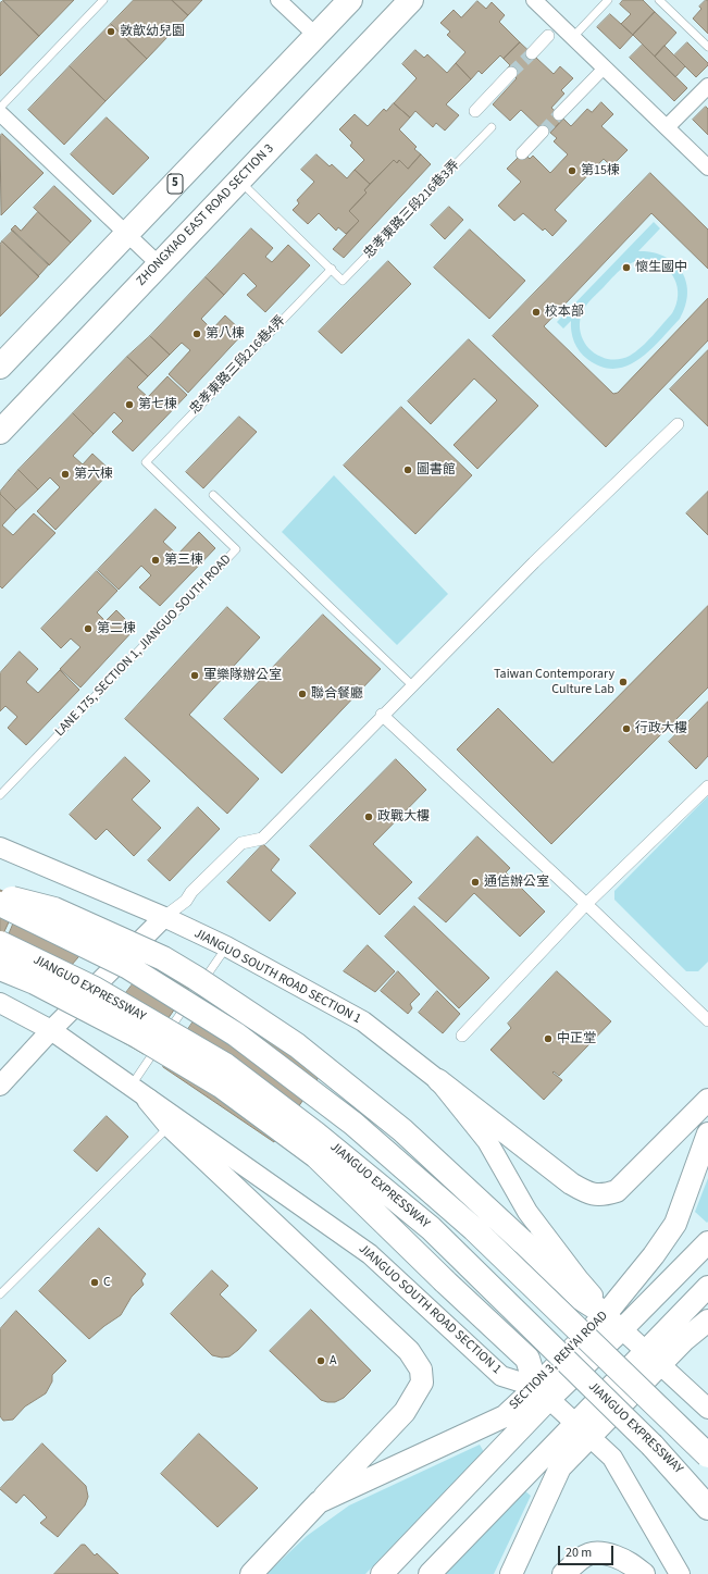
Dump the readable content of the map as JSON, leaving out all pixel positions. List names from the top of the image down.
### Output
{
  "streets": {
    "main road": [
      "5",
      "ZHONGXIAO EAST ROAD SECTION 3",
      "JIANGUO EXPRESSWAY",
      "SECTION 3, REN’AI ROAD"
    ],
    "street": ["JIANGUO SOUTH ROAD SECTION 1"],
    "lane": ["忠孝東路三段216巷3弄", "忠孝東路三段216巷4弄", "LANE 175, SECTION 1, JIANGUO SOUTH ROAD"]
  },
  "crossings": [
    ["忠孝東路三段216巷3弄", "忠孝東路三段216巷4弄"],
    ["忠孝東路三段216巷4弄", "LANE 175, SECTION 1, JIANGUO SOUTH ROAD"],
    ["JIANGUO SOUTH ROAD SECTION 1", "SECTION 3, REN’AI ROAD"]
  ],
  "places": [
    "敦歆幼兒園",
    "第15棟",
    "懷生國中",
    "校本部",
    "第八棟",
    "第七棟",
    "圖書館",
    "第六棟",
    "第三棟",
    "第二棟",
    "軍樂隊辦公室",
    "Taiwan Contemporary Culture Lab",
    "聯合餐廳",
    "行政大樓",
    "政戰大樓",
    "通信辦公室",
    "中正堂",
    "C",
    "A"
  ],
  "scale_bar": "20 m"
}
